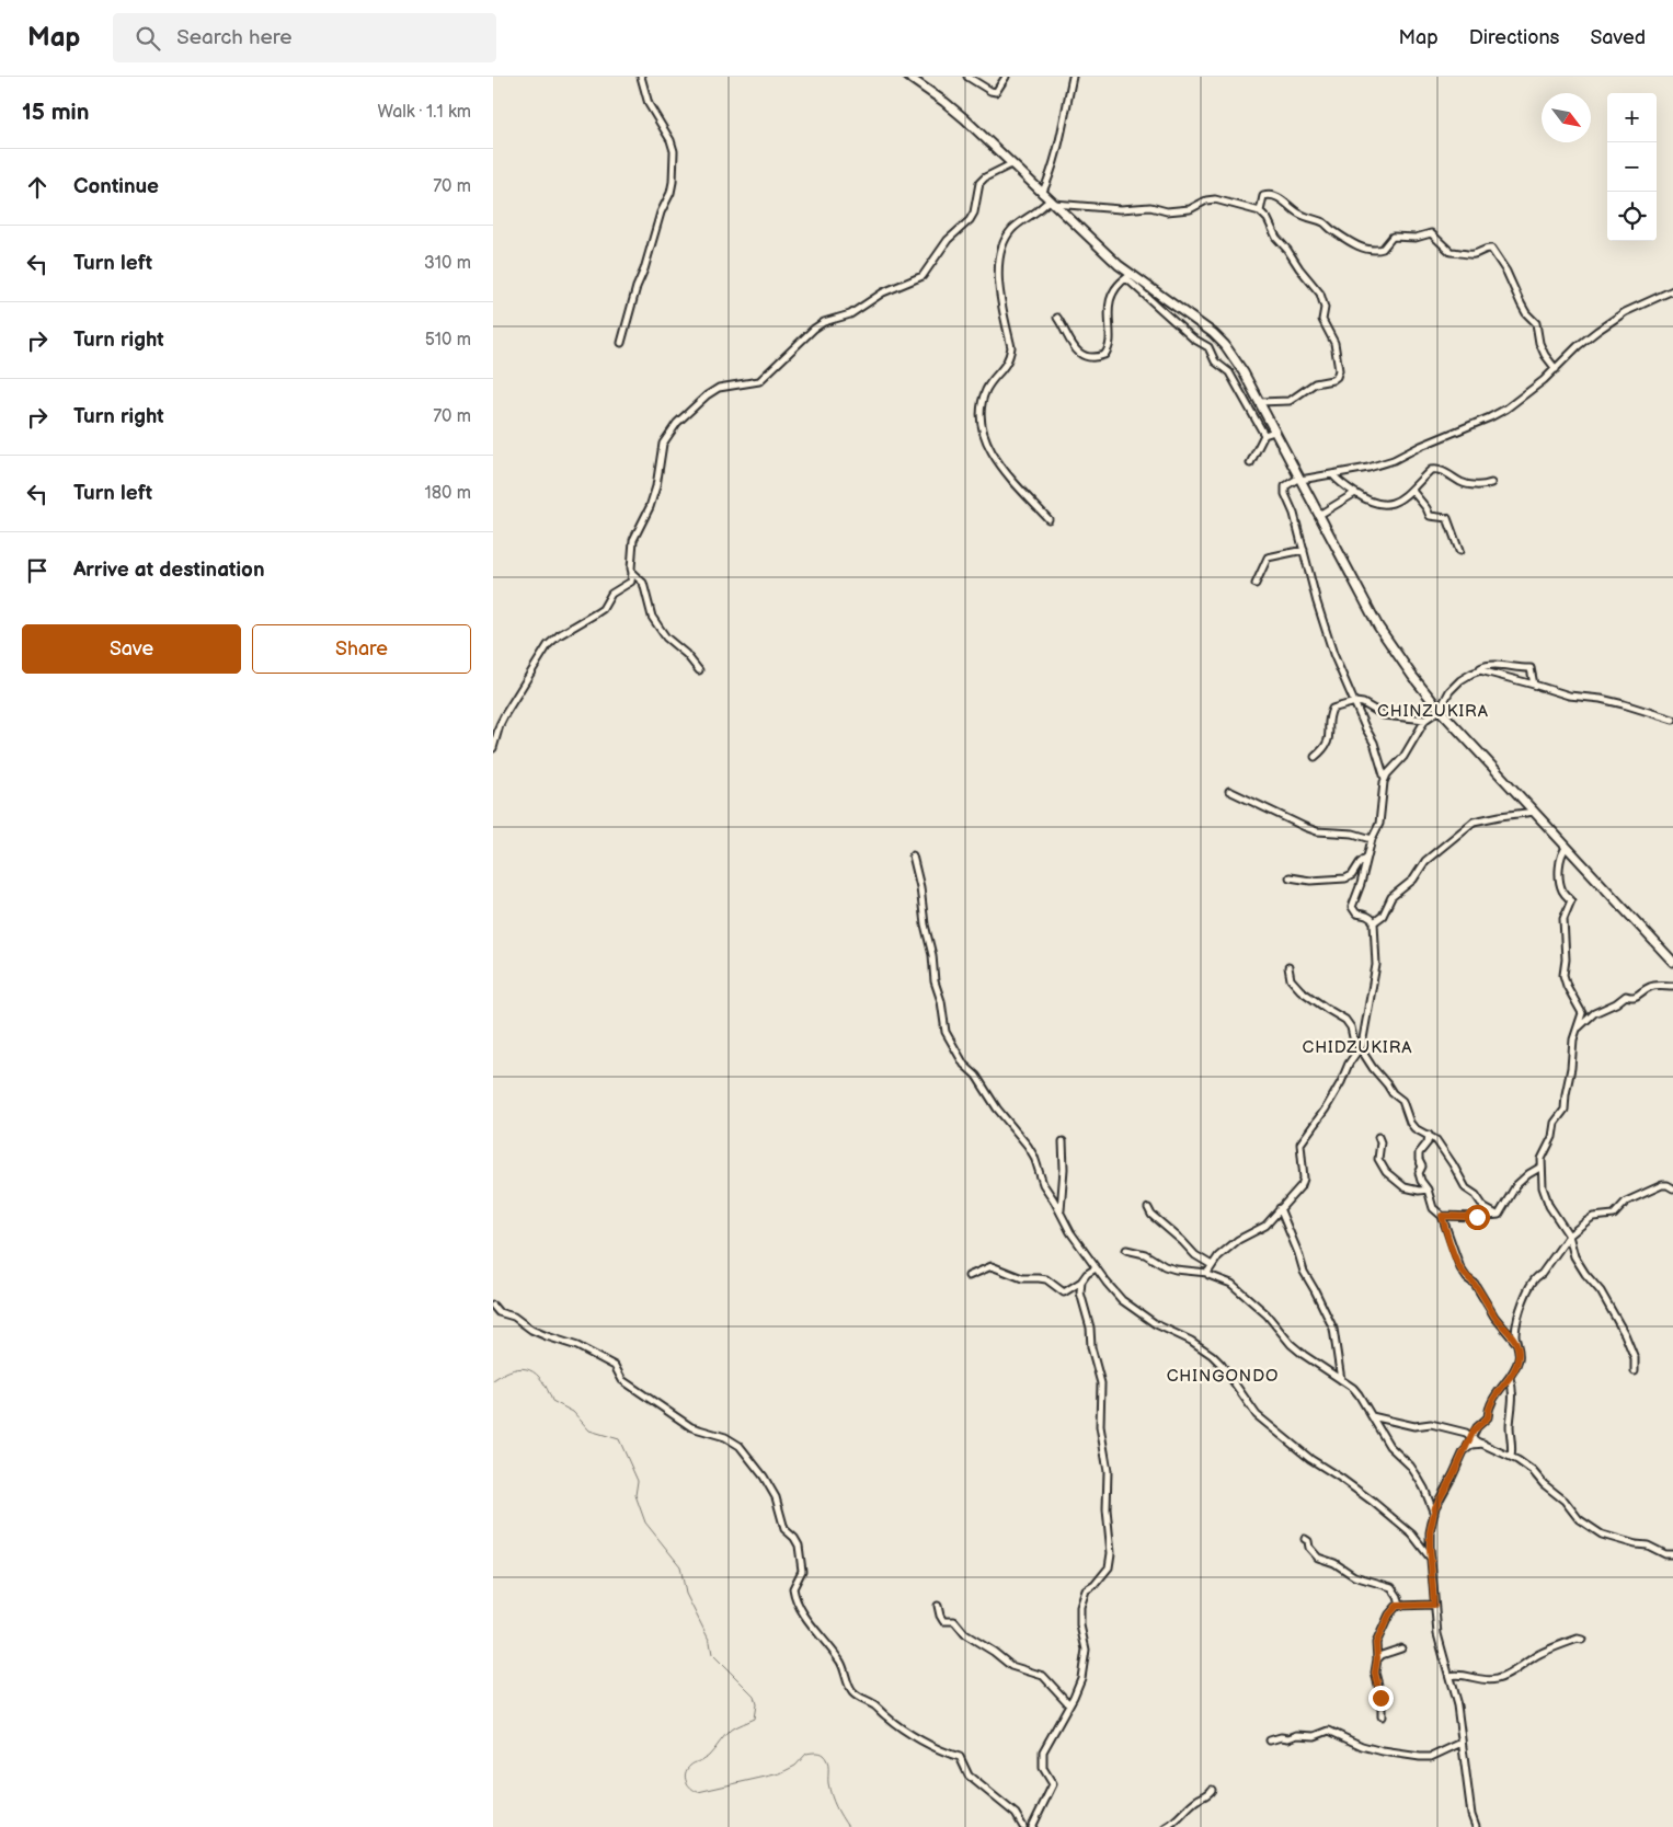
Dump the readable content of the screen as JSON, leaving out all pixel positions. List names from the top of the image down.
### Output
{
  "districts": ["CHINZUKIRA", "CHIDZUKIRA", "CHINGONDO"],
  "north": "bottom right",
  "page": {
    "header": "Map",
    "search": "Search here",
    "nav": ["Map", "Directions", "Saved"],
    "heading": ["15 min", "Walk · 1.1 km"],
    "map_buttons": ["+", "−"],
    "list": [
      ["Continue", "70 m"],
      ["Turn left", "310 m"],
      ["Turn right", "510 m"],
      ["Turn right", "70 m"],
      ["Turn left", "180 m"],
      "Arrive at destination"
    ],
    "buttons": ["Save", "Share"]
  }
}
